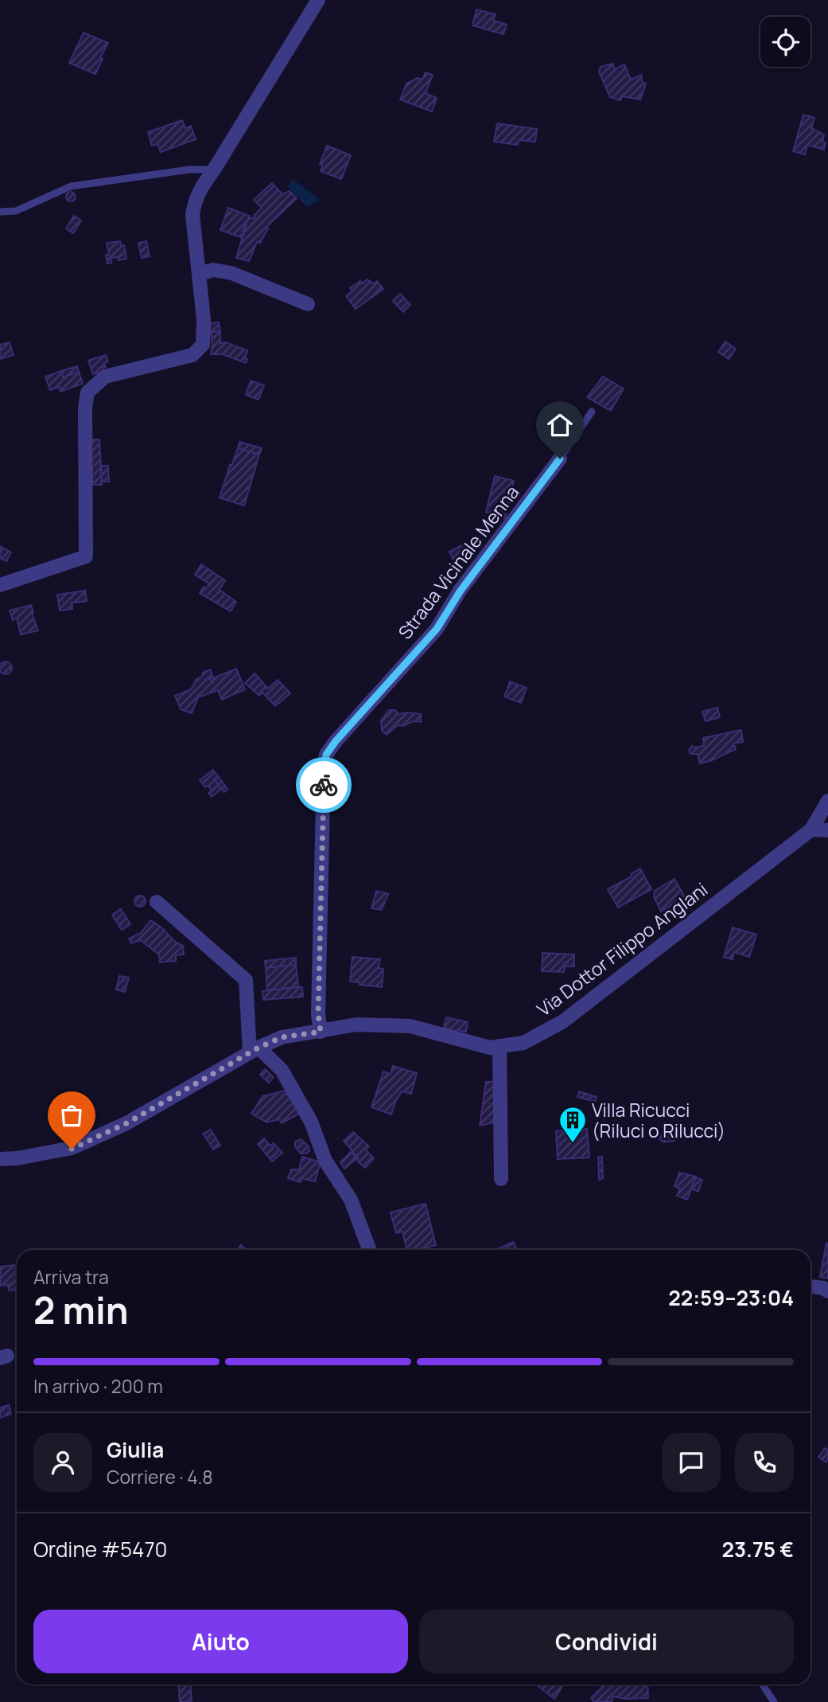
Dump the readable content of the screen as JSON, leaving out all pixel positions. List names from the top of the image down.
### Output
{
  "streets": {
    "street": ["Strada Vicinale Menna", "Via Dottor Filippo Anglani"]
  },
  "crossings": [
    ["Strada Vicinale Menna", "Via Dottor Filippo Anglani"]
  ],
  "places": {
    "building": ["Villa Ricucci (Riluci o Rilucci)"]
  },
  "page": {
    "heading": ["2 min", "Arriva tra", "22:59–23:04"],
    "panel": [
      "Giulia",
      "Corriere · 4.8",
      "Ordine #5470",
      "23.75 €"
    ],
    "bar": "In arrivo · 200 m",
    "buttons": ["Aiuto", "Condividi"]
  }
}
